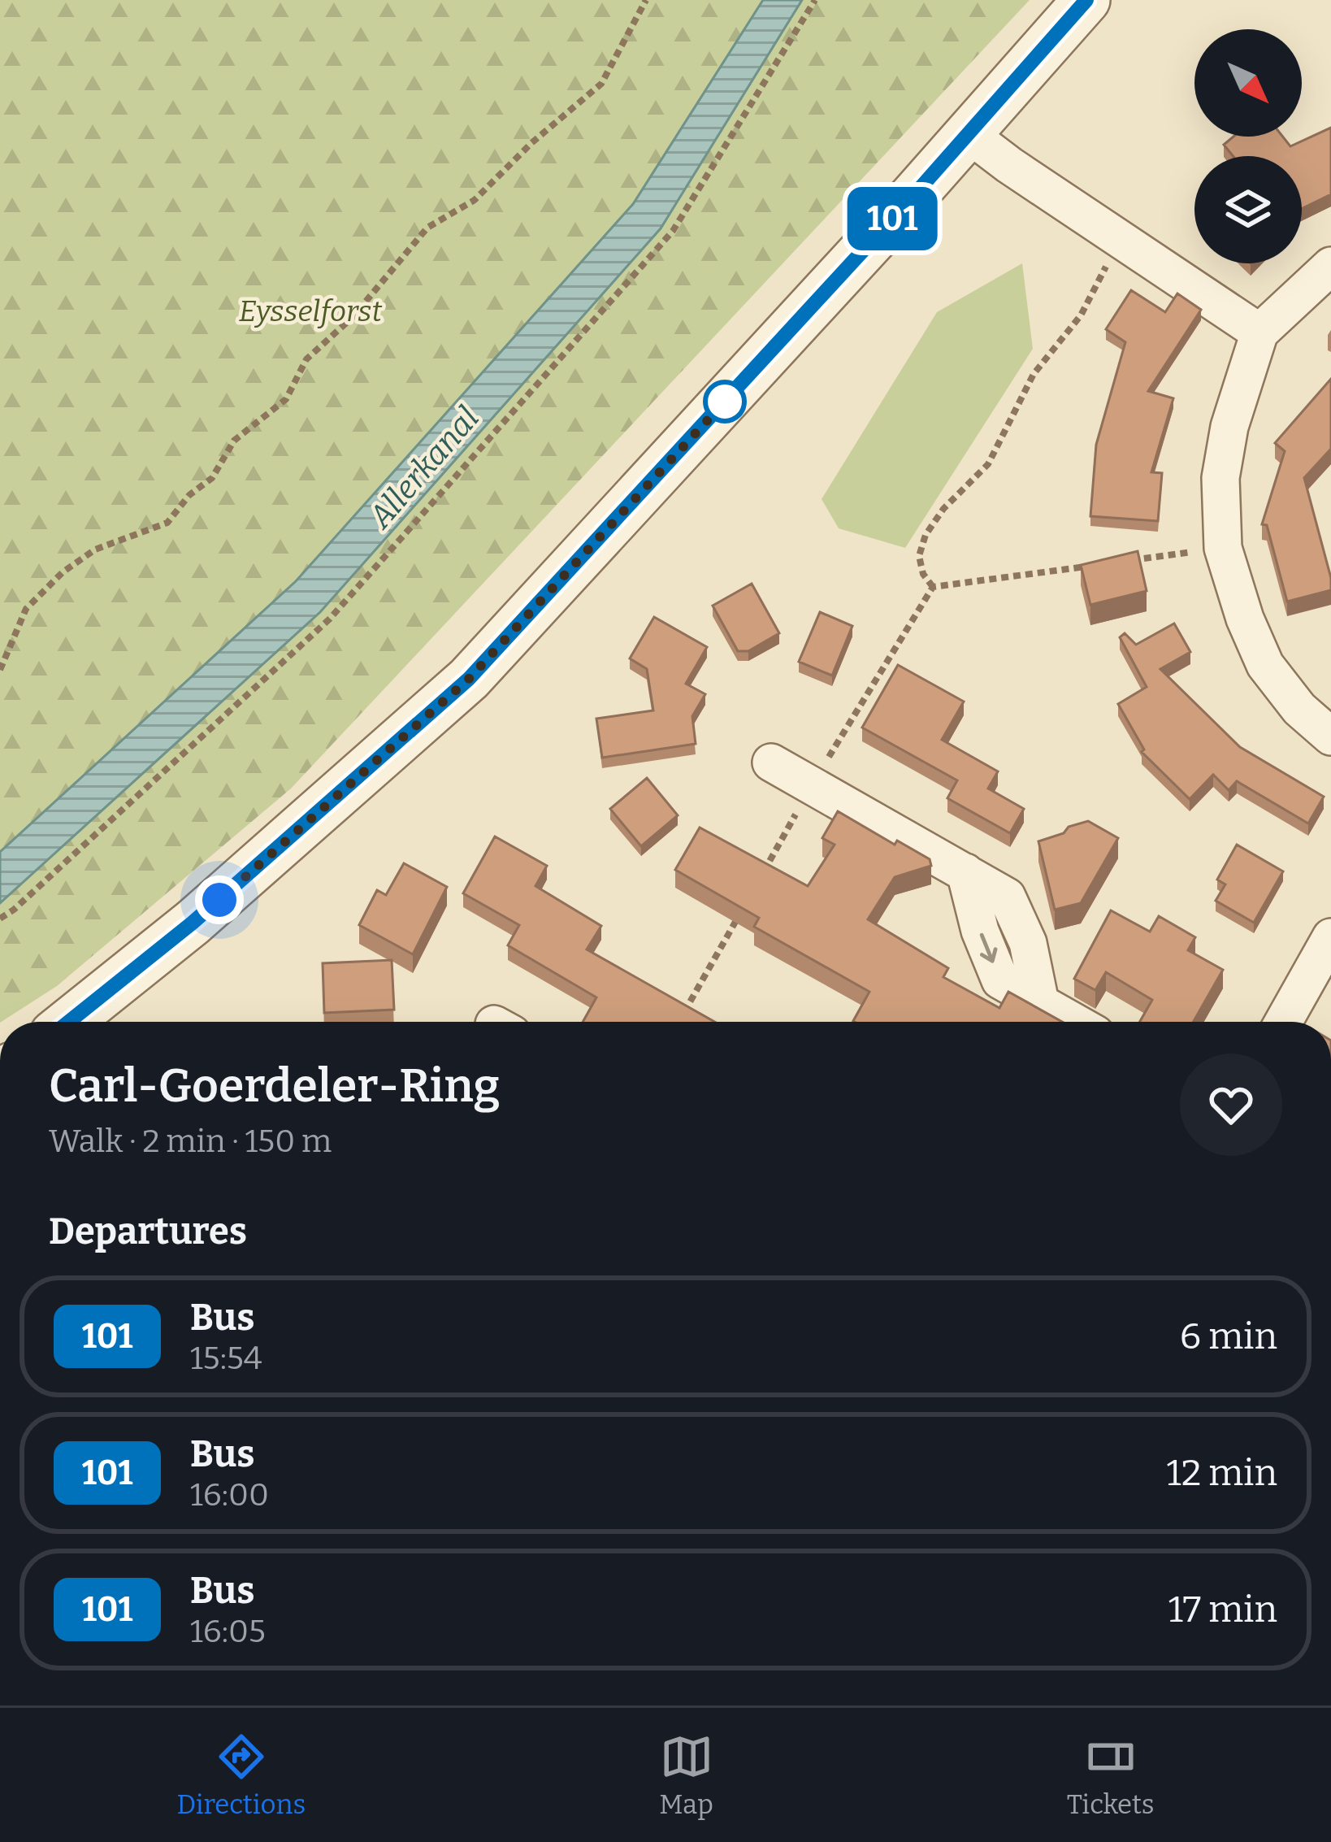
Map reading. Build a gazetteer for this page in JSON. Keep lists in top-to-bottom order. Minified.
{"water":["Allerkanal"],"parks":["Eysselforst"],"lines":["bus line 101"],"north":"bottom right","page":{"on_map":"101","heading":[["Carl-Goerdeler-Ring","Walk · 2 min · 150 m"],"Departures"],"list":[{"mark":"101","name":"Bus","note":"15:54","value":"6 min"},{"mark":"101","name":"Bus","note":"16:00","value":"12 min"},{"mark":"101","name":"Bus","note":"16:05","value":"17 min"}],"tabs":["Directions","Map","Tickets"]}}
